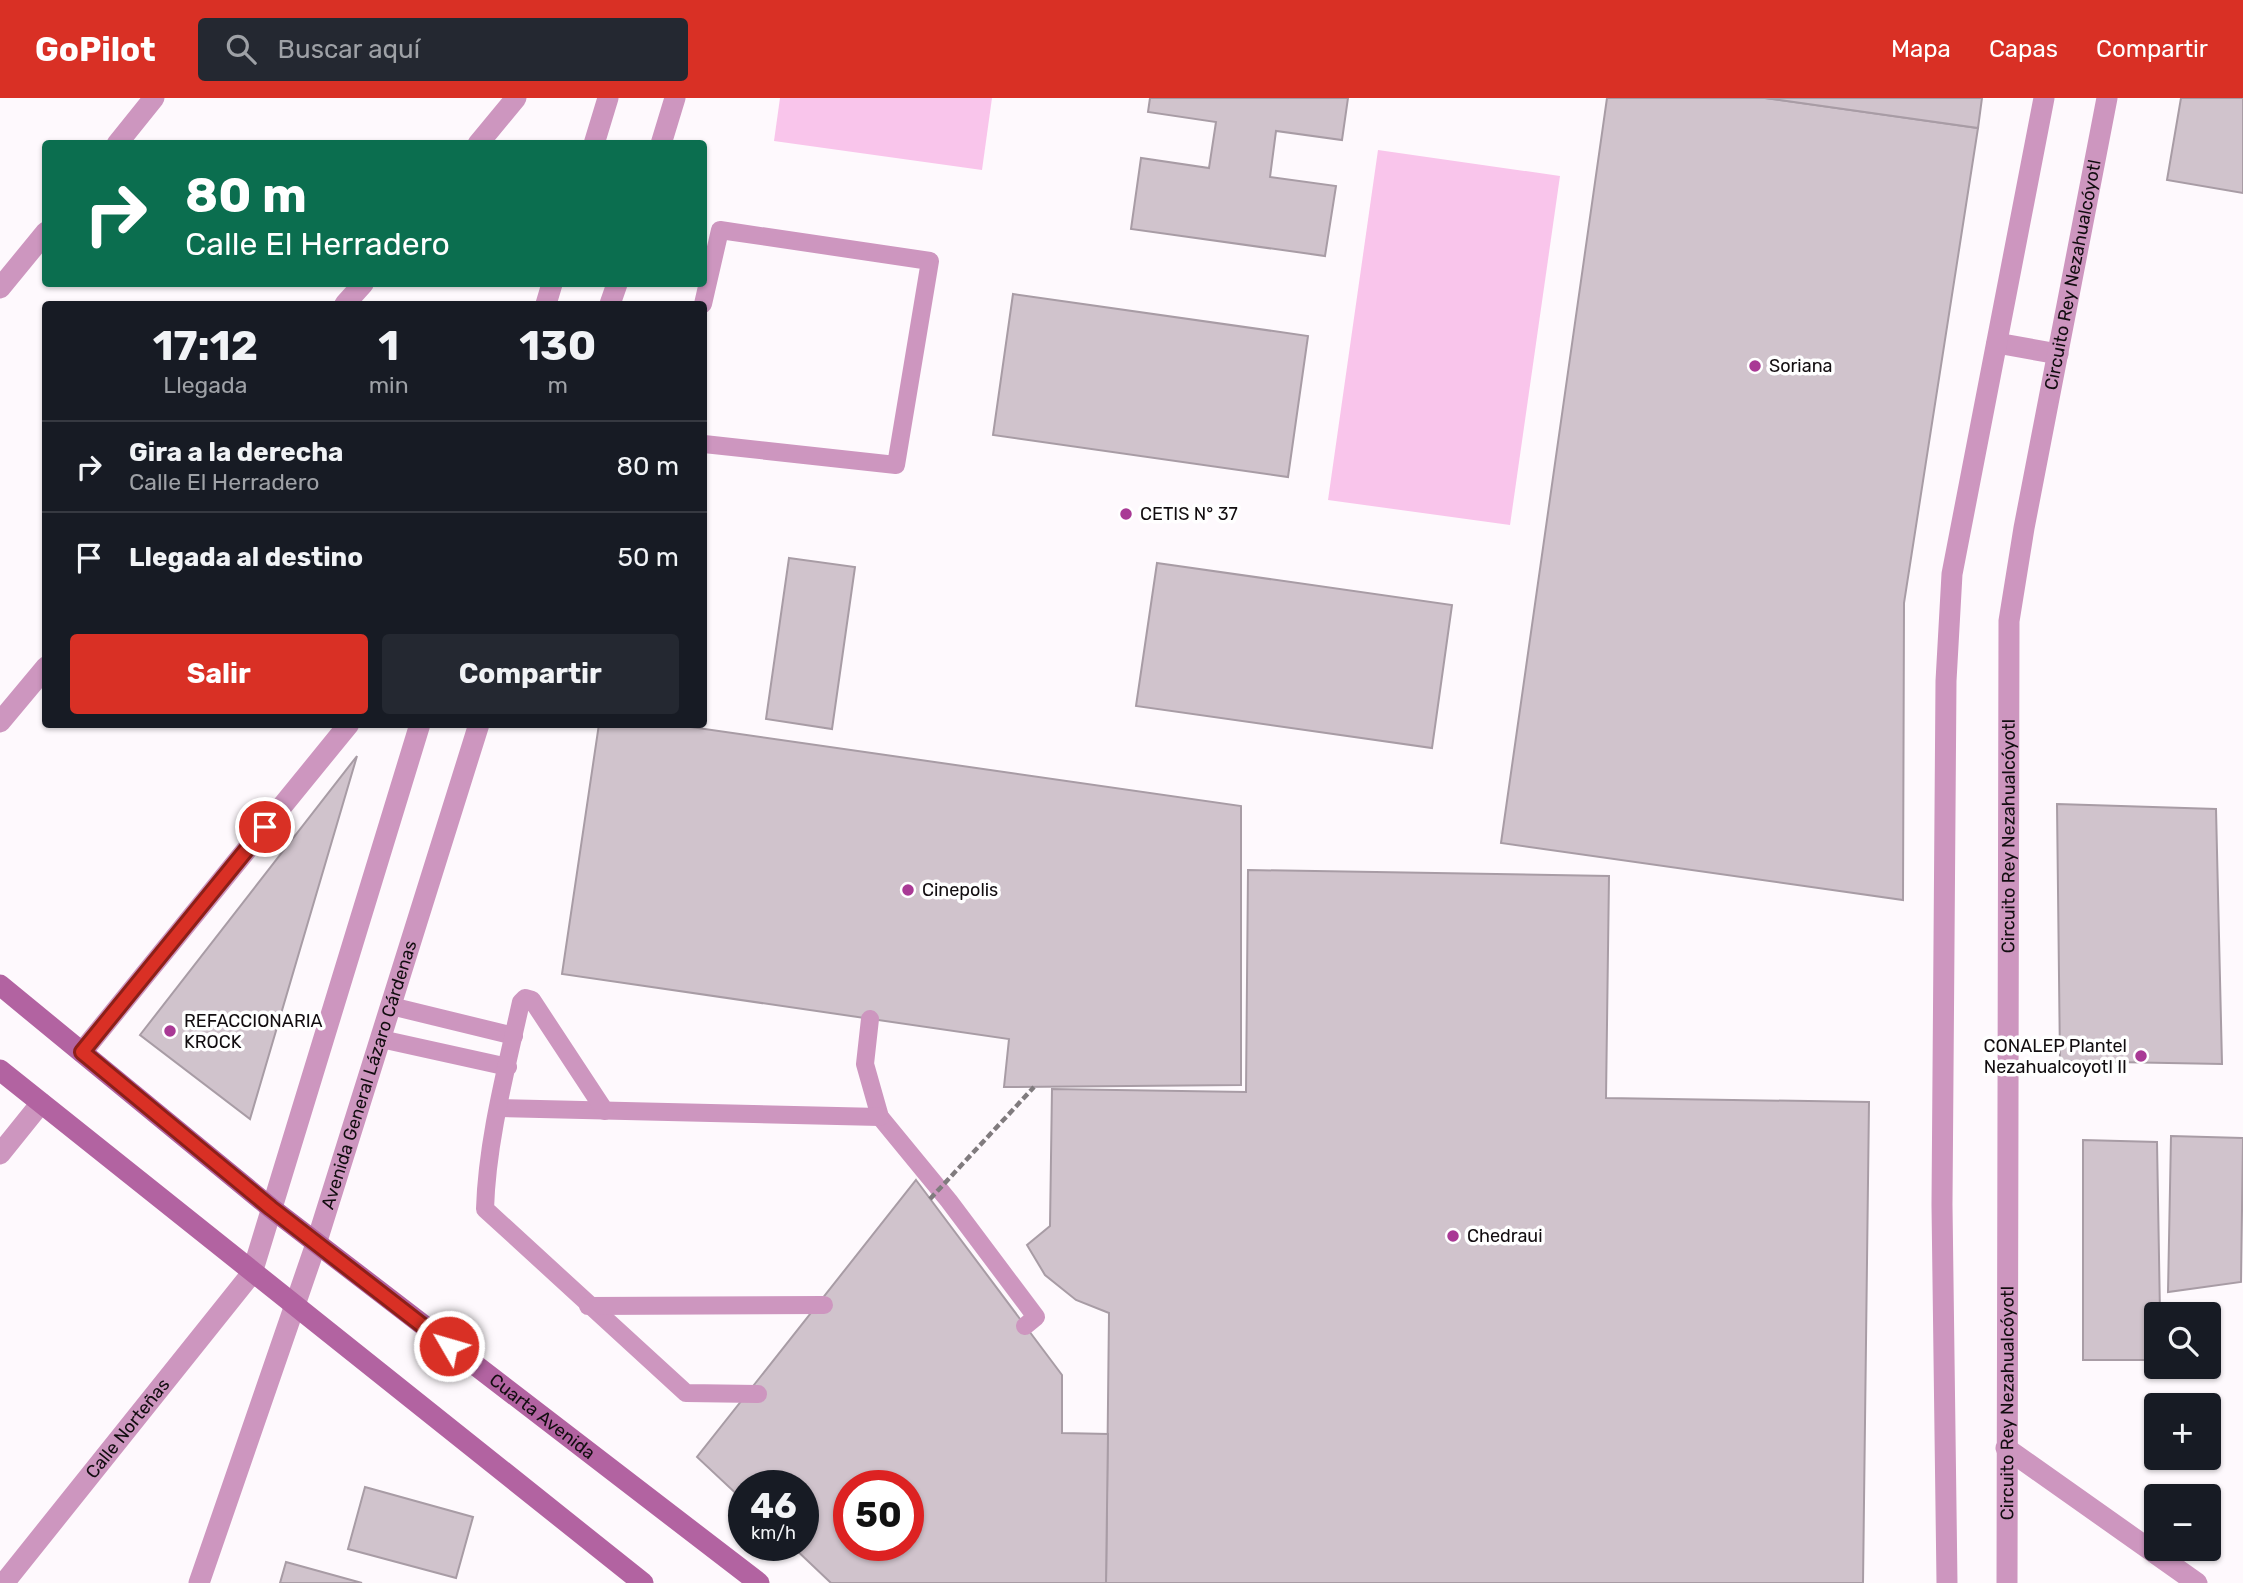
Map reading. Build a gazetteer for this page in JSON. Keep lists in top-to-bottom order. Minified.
{"streets":{"main road":["Cuarta Avenida"],"street":["Circuito Rey Nezahualcóyotl","Avenida General Lázaro Cárdenas","Calle Norteñas"]},"crossings":[["Avenida General Lázaro Cárdenas","Cuarta Avenida"]],"places":["Soriana","CETIS N° 37","Cinepolis","REFACCIONARIA KROCK","CONALEP Plantel Nezahualcoyotl II","Chedraui"],"page":{"header":"GoPilot","search":"Buscar aquí","nav":["Mapa","Capas","Compartir"],"turn":["80 m","Calle El Herradero"],"eta":["17:12","Llegada","1","min","130","m"],"list":[{"name":"Gira a la derecha","note":"Calle El Herradero","value":"80 m"},{"name":"Llegada al destino","value":"50 m"}],"buttons":["Salir","Compartir"],"map_buttons":["+","−"],"speed":"46 km/h","limit":"50"}}
